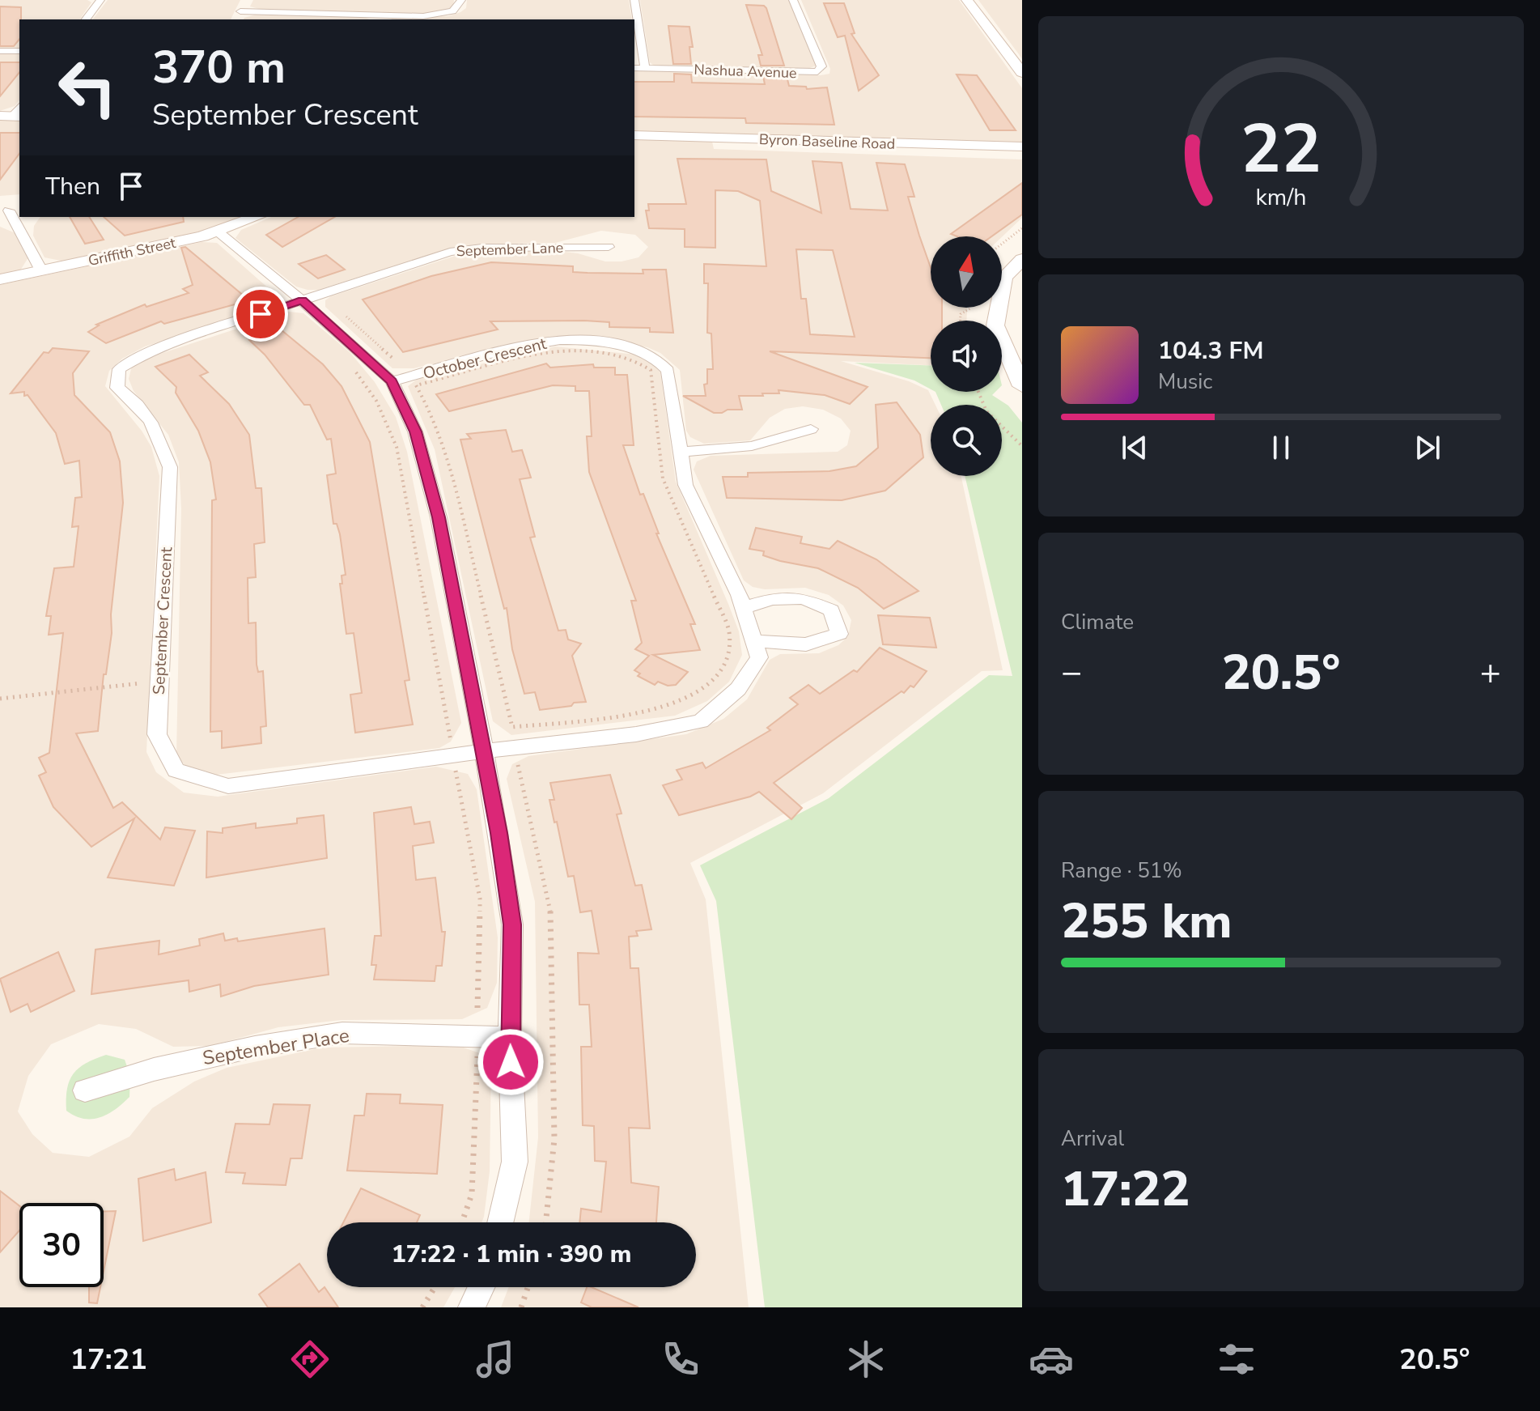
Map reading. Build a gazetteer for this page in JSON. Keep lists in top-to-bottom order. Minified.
{"streets":{"main road":["Byron Baseline Road","Griffith Street"],"street":["Nashua Avenue","September Lane","October Crescent","September Crescent","September Place"]},"crossings":[["September Lane","September Crescent"],["October Crescent","September Crescent"]],"north":"top","page":{"turn":["370 m","September Crescent"],"then":"Then","song":["104.3 FM","Music"],"tile":["Climate",["Range · 51%","255 km"],["Arrival","17:22"]],"heat":["−","20.5°","+"],"limit":"30","trip":"17:22 · 1 min · 390 m","tabs":["17:21","20.5°"],"gauge":["22","km/h"]}}
